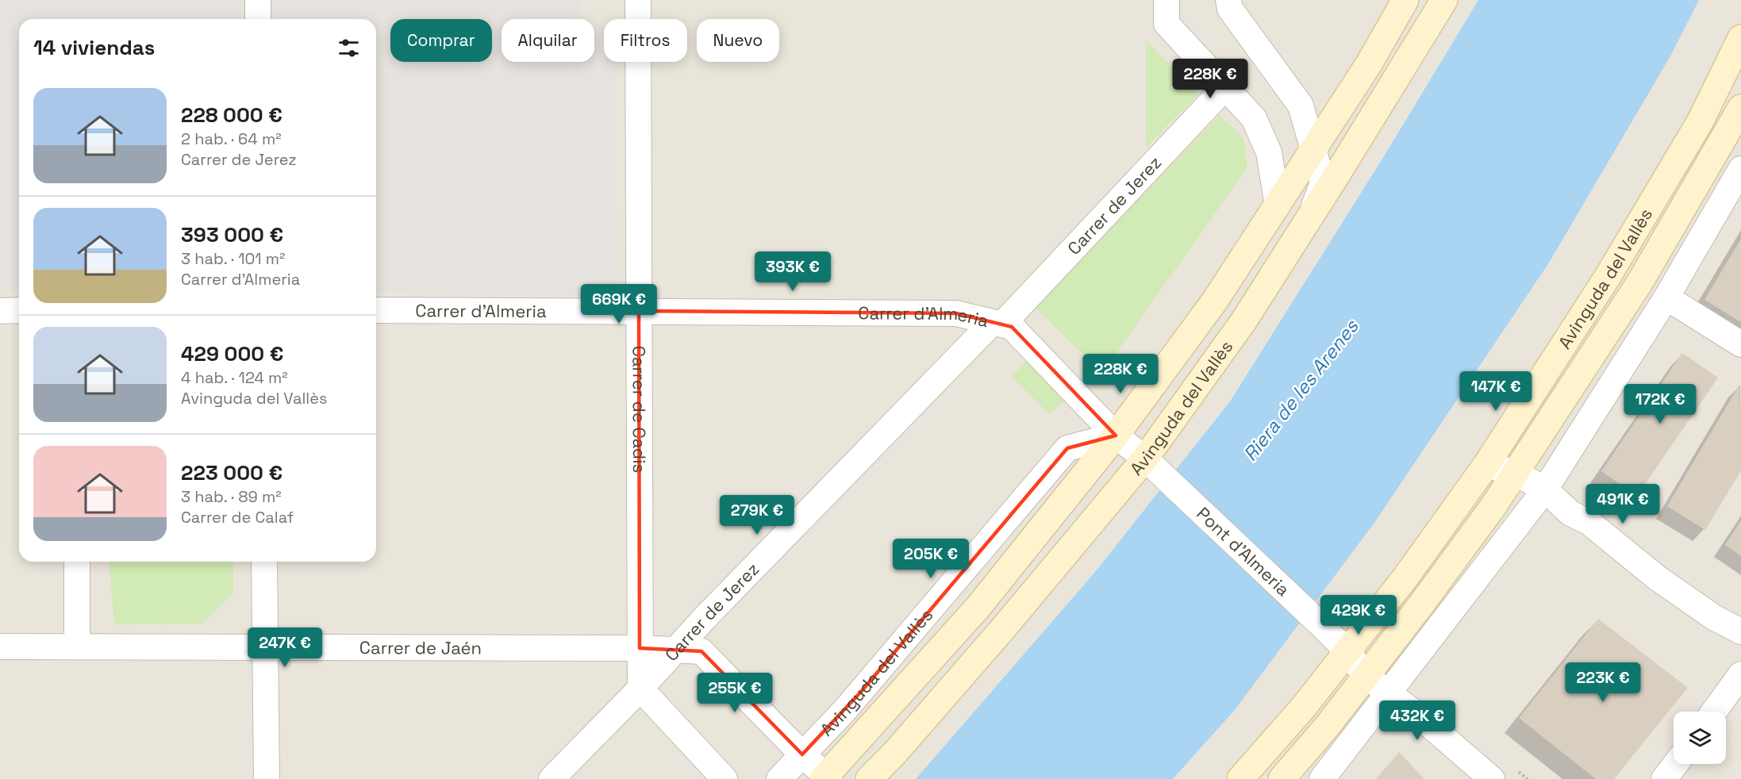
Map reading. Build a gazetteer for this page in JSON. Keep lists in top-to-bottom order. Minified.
{"streets":{"main road":["Avinguda del Vallès"],"street":["Carrer de Jerez","Carrer d'Almeria","Carrer de Cadis","Pont d'Almeria","Carrer de Jaén"]},"crossings":[["Carrer de Jerez","Carrer d'Almeria"],["Carrer de Jerez","Carrer de Cadis"],["Avinguda del Vallès","Carrer d'Almeria"],["Avinguda del Vallès","Pont d'Almeria"],["Carrer d'Almeria","Carrer de Cadis"],["Carrer d'Almeria","Pont d'Almeria"],["Carrer de Cadis","Carrer de Jaén"]],"water":["Riera de les Arenes"],"page":{"chip":["Comprar","Alquilar","Filtros","Nuevo"],"heading":"14 viviendas","price":["228K €","393K €","669K €","228K €","147K €","172K €","491K €","279K €","205K €","429K €","247K €","223K €","255K €","432K €"],"list":[{"name":"228 000 €","note":"2 hab. · 64 m² · Carrer de Jerez"},{"name":"393 000 €","note":"3 hab. · 101 m² · Carrer d'Almeria"},{"name":"429 000 €","note":"4 hab. · 124 m² · Avinguda del Vallès"},{"name":"223 000 €","note":"3 hab. · 89 m² · Carrer de Calaf"}]}}
